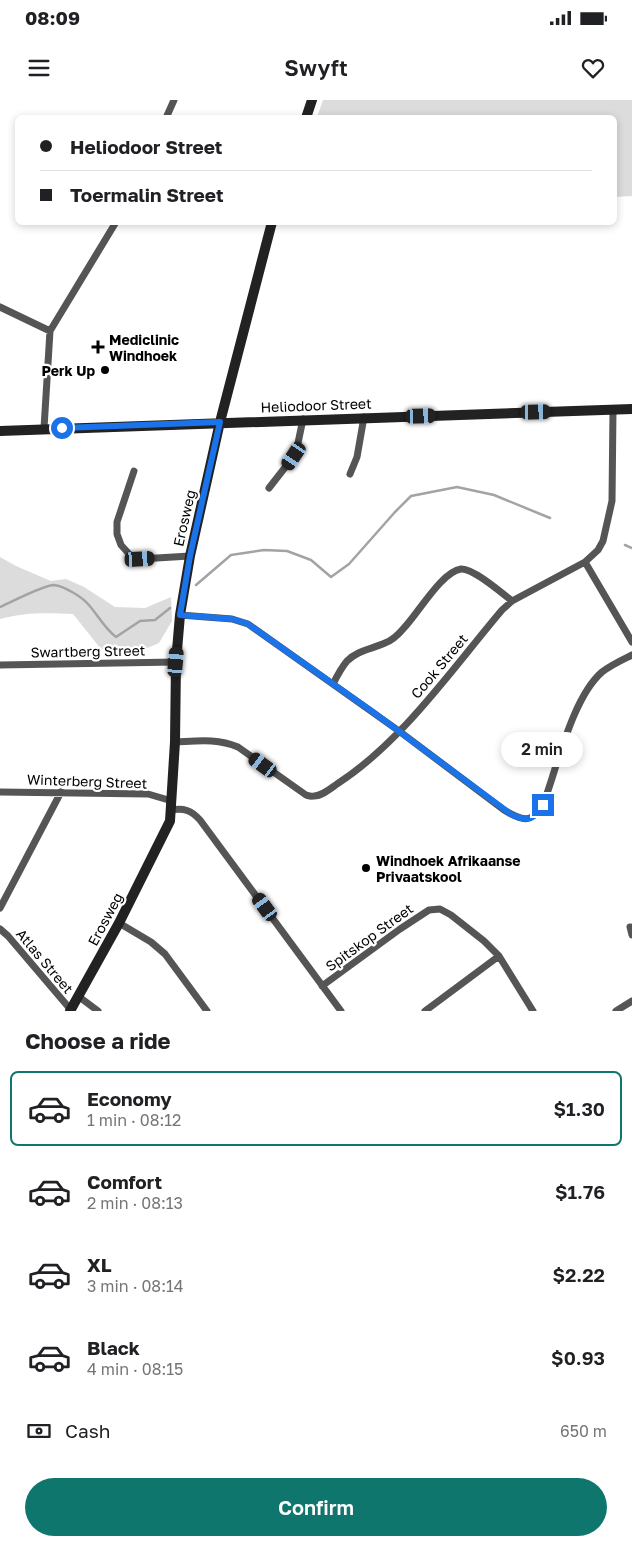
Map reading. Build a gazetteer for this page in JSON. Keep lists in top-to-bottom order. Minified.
{"streets":{"street":["Heliodoor Street","Erosweg","Swartberg Street","Cook Street","Winterberg Street","Spitskop Street","Atlas Street"]},"crossings":[["Heliodoor Street","Erosweg"],["Heliodoor Street","Cook Street"],["Erosweg","Swartberg Street"],["Erosweg","Cook Street"],["Erosweg","Winterberg Street"],["Erosweg","Atlas Street"],["Winterberg Street","Spitskop Street"]],"places":{"health":["Mediclinic Windhoek"],"other":["Perk Up","Windhoek Afrikaanse Privaatskool"]},"page":{"status":"08:09","header":"Swyft","banner":["Heliodoor Street","Toermalin Street"],"bubble":"2 min","heading":"Choose a ride","list":[{"name":"Economy","note":"1 min · 08:12","value":"$1.30"},{"name":"Comfort","note":"2 min · 08:13","value":"$1.76"},{"name":"XL","note":"3 min · 08:14","value":"$2.22"},{"name":"Black","note":"4 min · 08:15","value":"$0.93"}],"pay":["Cash","650 m"],"buttons":"Confirm"}}
